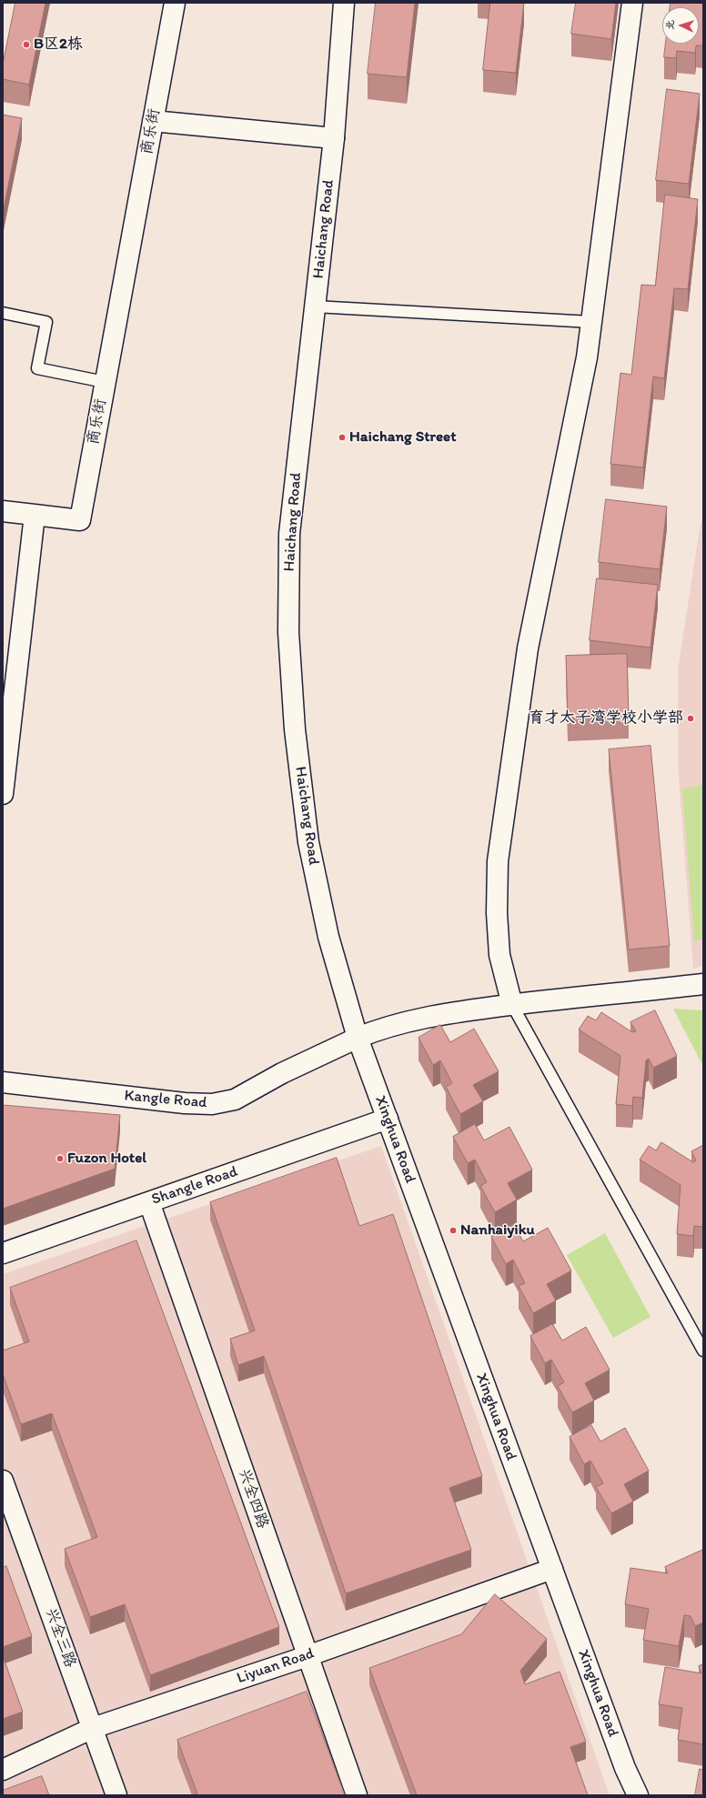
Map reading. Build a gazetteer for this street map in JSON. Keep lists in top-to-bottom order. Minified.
{"streets":{"street":["商乐街","Haichang Road","Kangle Road","Xinghua Road","Shangle Road","兴全四路","兴全三路","Liyuan Road"]},"crossings":[["Haichang Road","Kangle Road"],["Haichang Road","Xinghua Road"],["Kangle Road","Xinghua Road"],["Xinghua Road","Shangle Road"],["Xinghua Road","Liyuan Road"],["Shangle Road","兴全四路"],["兴全四路","Liyuan Road"],["兴全三路","Liyuan Road"]],"places":["B区2栋","Haichang Street","育才太子湾学校小学部","Fuzon Hotel","Nanhaiyiku"],"north":"left"}
